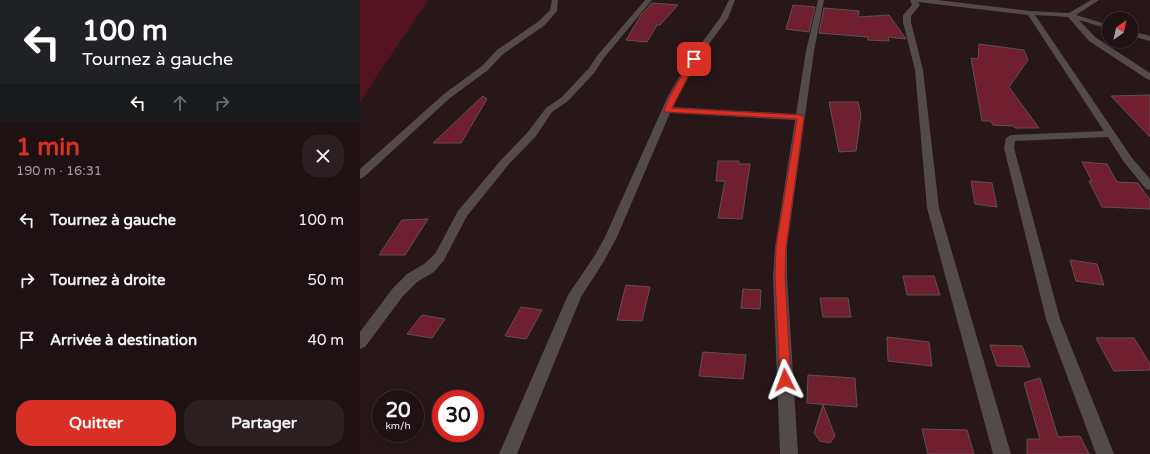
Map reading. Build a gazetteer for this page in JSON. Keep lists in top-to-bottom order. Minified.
{"north":"top right","page":{"turn":["100 m","Tournez à gauche"],"heading":["1 min","190 m · 16:31"],"list":[{"name":"Tournez à gauche","value":"100 m"},{"name":"Tournez à droite","value":"50 m"},{"name":"Arrivée à destination","value":"40 m"}],"speed":"20 km/h","limit":"30","buttons":["Quitter","Partager"]}}
